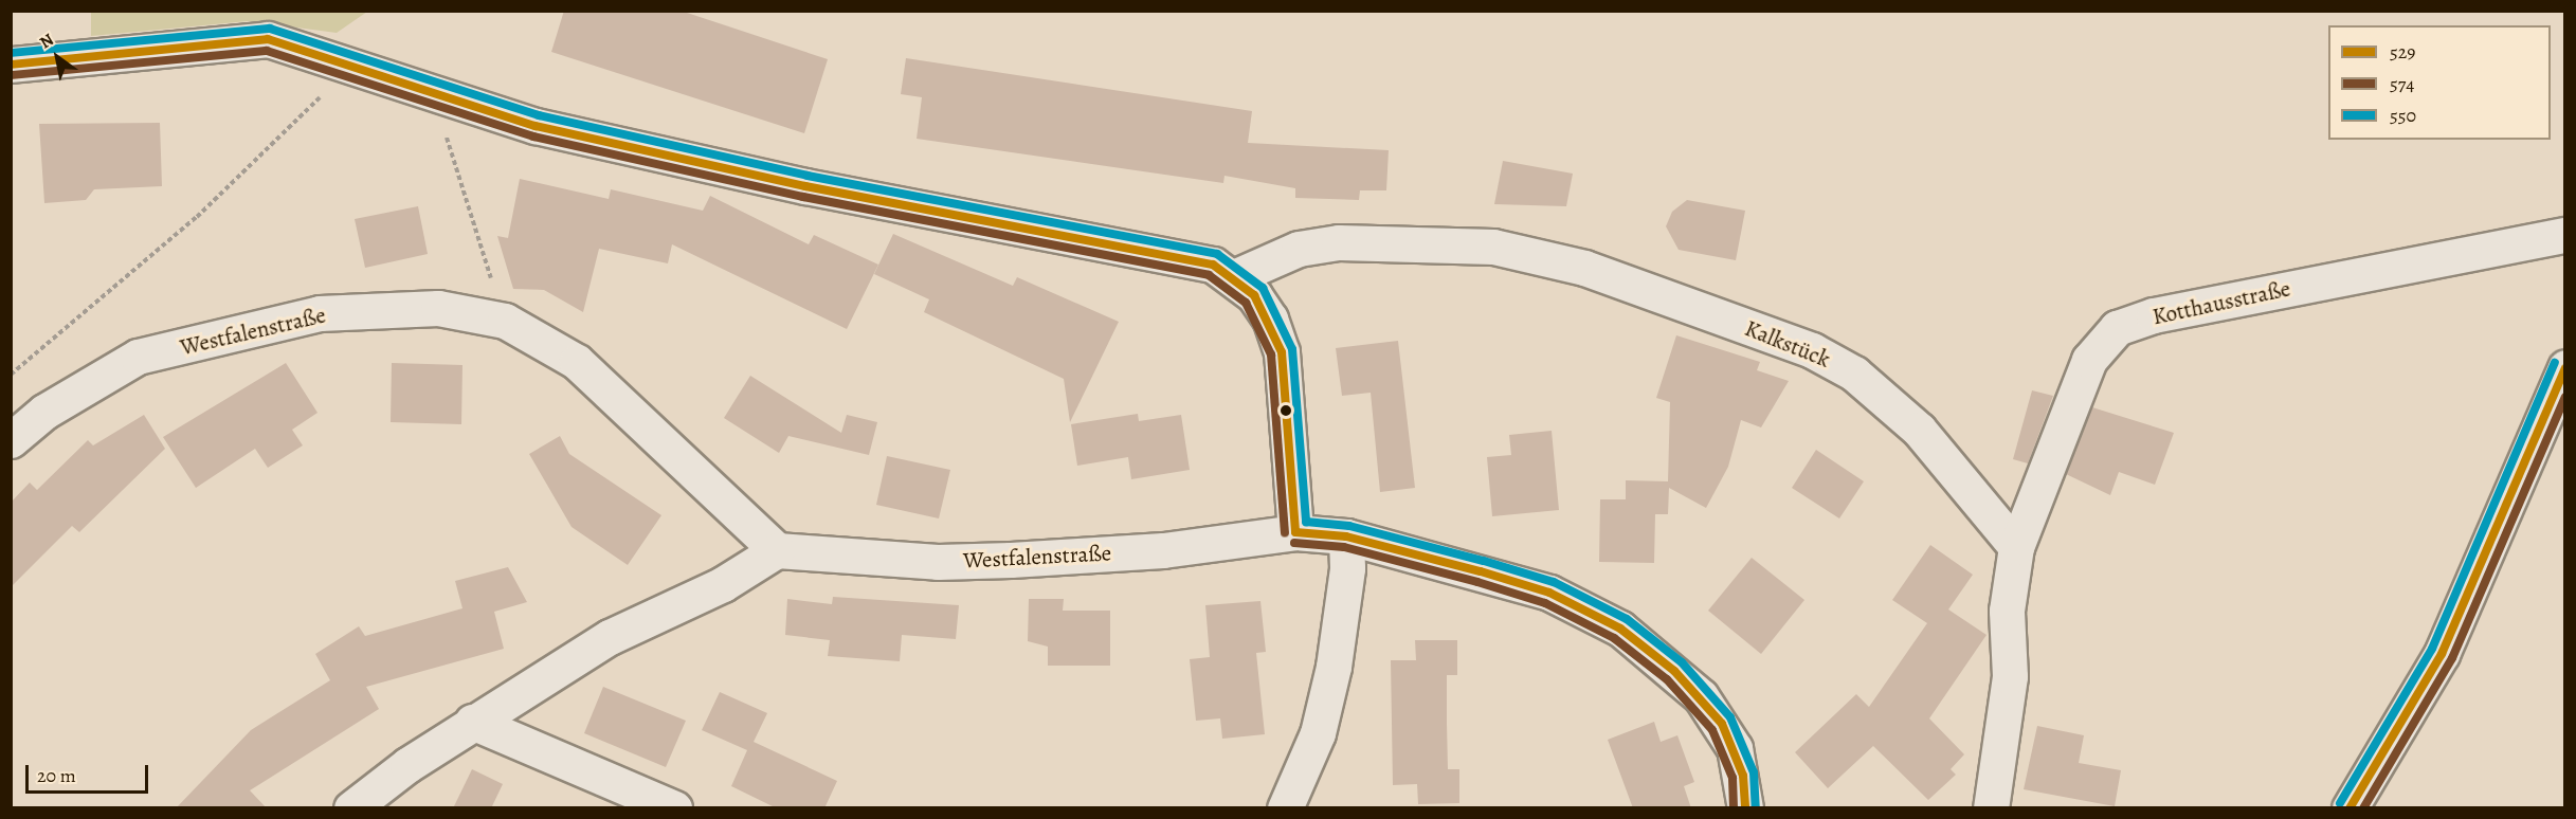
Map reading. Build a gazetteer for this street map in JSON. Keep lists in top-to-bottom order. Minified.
{"streets":{"street":["Kotthausstraße","Westfalenstraße","Kalkstück"]},"crossings":[["Kotthausstraße","Kalkstück"]],"lines":["transit line 550","transit line 529","transit line 574"],"legend":["529","574","550"],"scale_bar":"20 m","north":"top left"}
